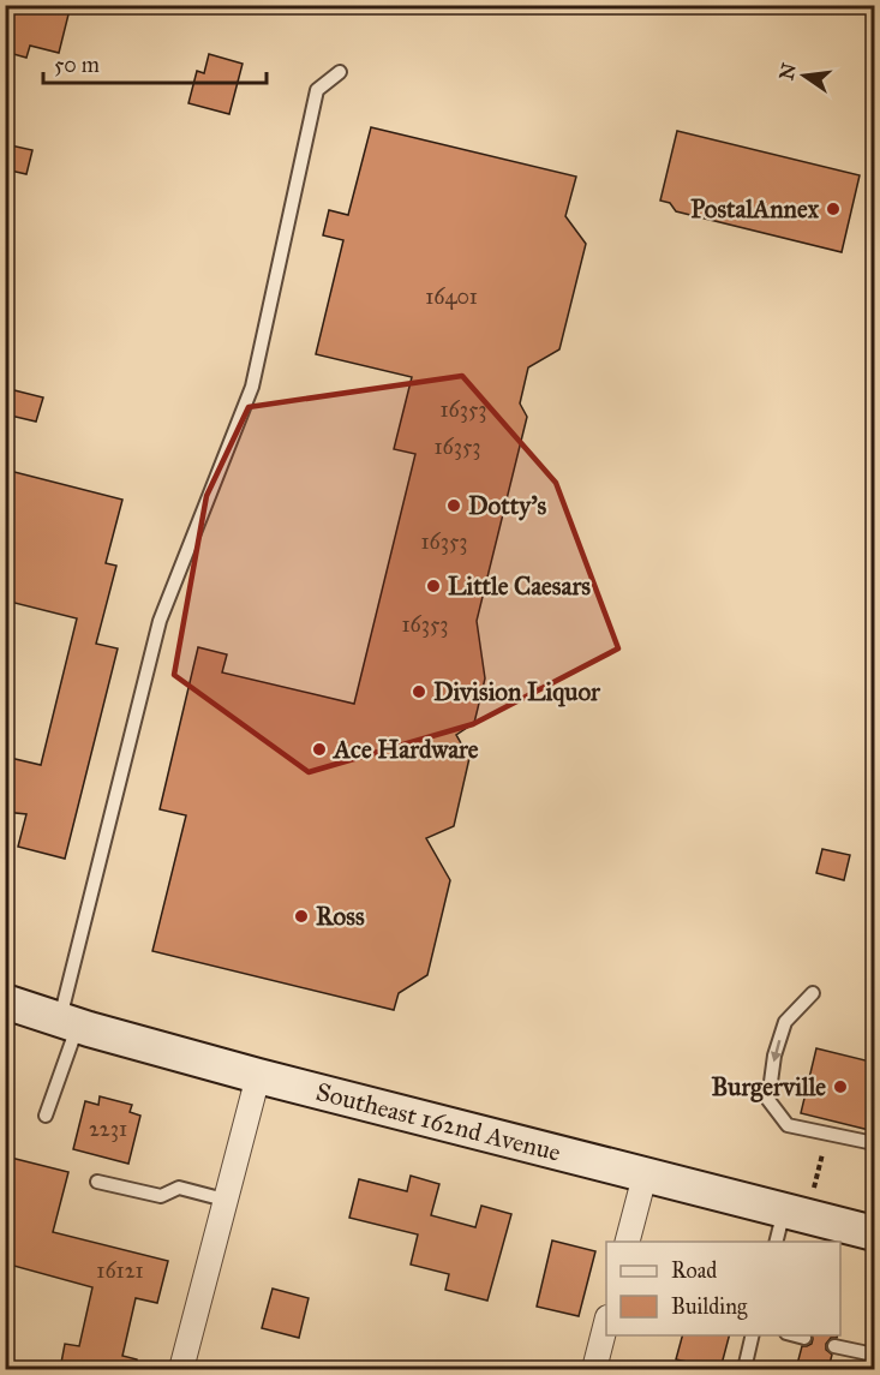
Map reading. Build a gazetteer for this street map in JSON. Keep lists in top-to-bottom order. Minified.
{"streets":{"main road":["Southeast 162nd Avenue"]},"places":["PostalAnnex","Dotty's","Little Caesars","Division Liquor","Ace Hardware","Ross","Burgerville"],"house_numbers":["16401","16353","16353","16353","16353","2231","16121"],"legend":["Road","Building"],"scale_bar":"50 m","north":"left"}
